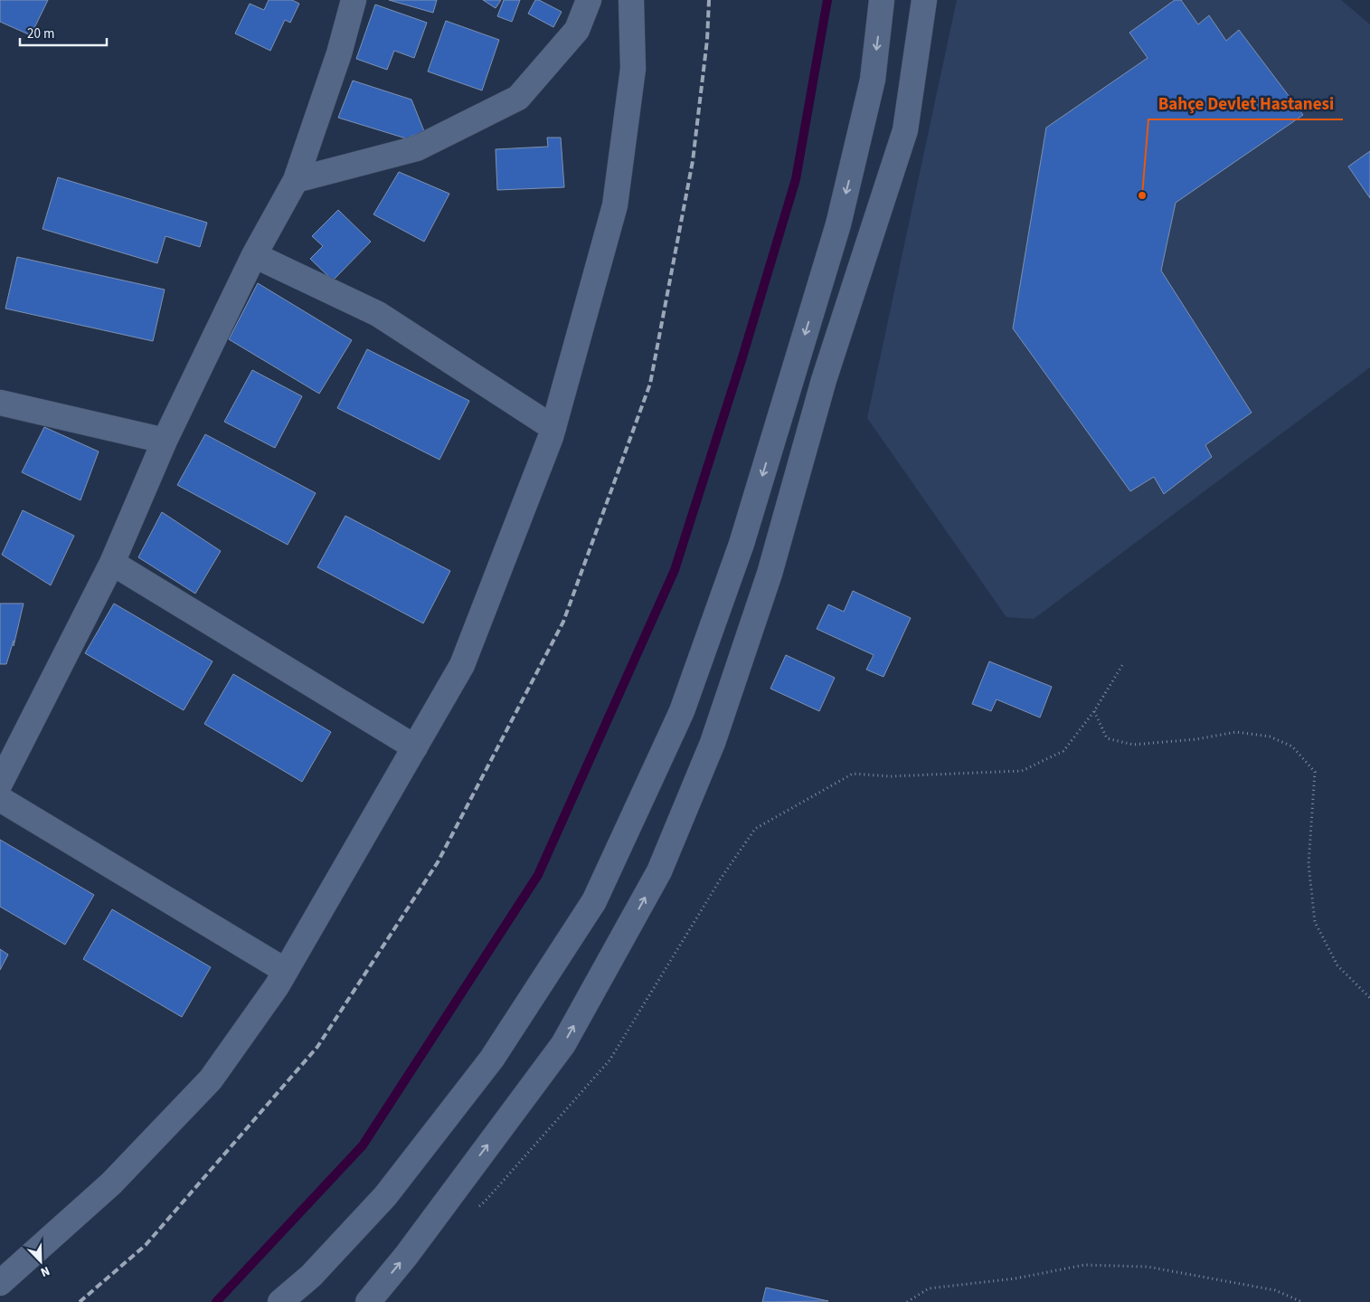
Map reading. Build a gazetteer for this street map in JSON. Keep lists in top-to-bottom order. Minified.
{"places":["Bahçe Devlet Hastanesi"],"scale_bar":"20 m","north":"bottom right"}
